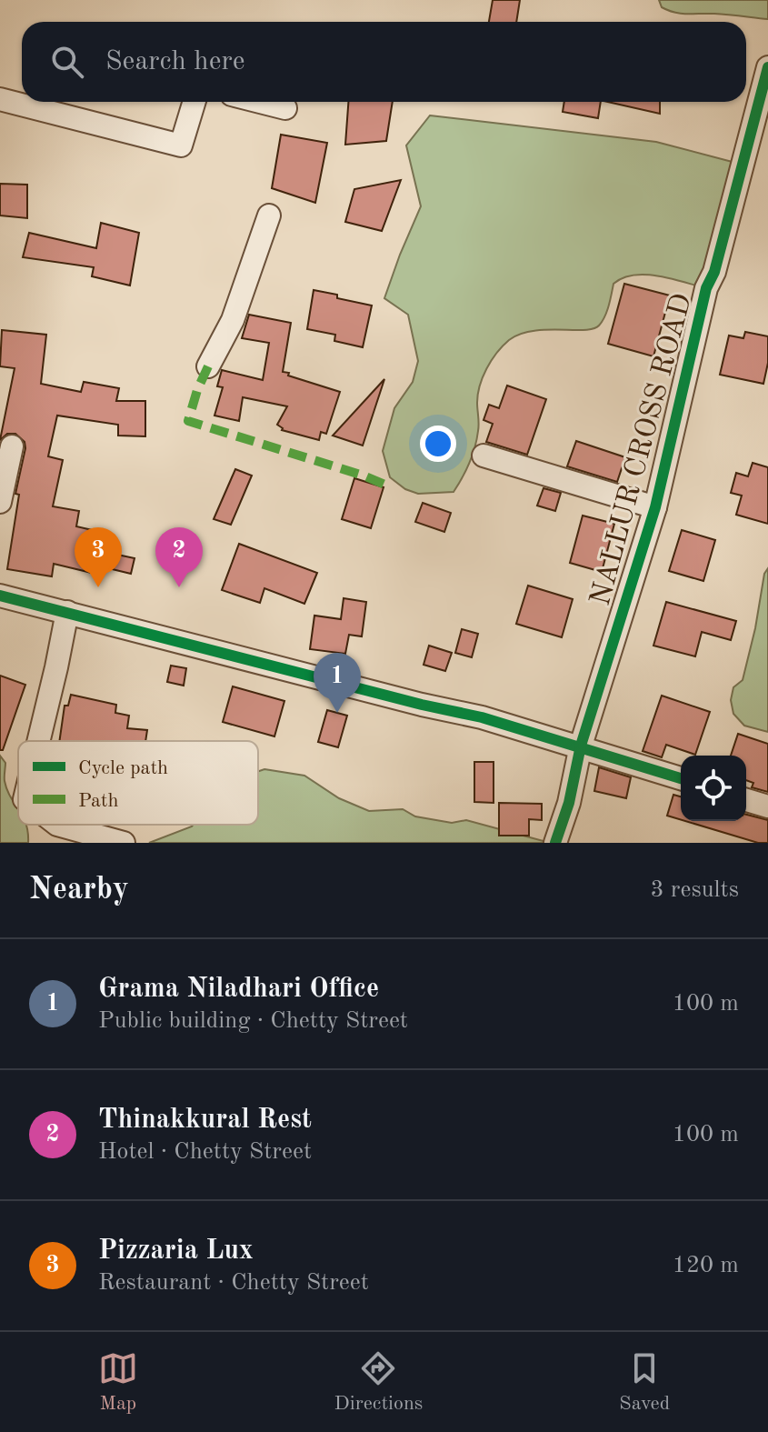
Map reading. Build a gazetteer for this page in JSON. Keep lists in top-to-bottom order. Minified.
{"streets":{"street":["NALLUR CROSS ROAD"]},"legend":["Cycle path","Path"],"page":{"search":"Search here","pins":["2","3","1"],"heading":["Nearby","3 results"],"list":[{"mark":"1","name":"Grama Niladhari Office","note":"Public building · Chetty Street","value":"100 m"},{"mark":"2","name":"Thinakkural Rest","note":"Hotel · Chetty Street","value":"100 m"},{"mark":"3","name":"Pizzaria Lux","note":"Restaurant · Chetty Street","value":"120 m"}],"nav":["Map","Directions","Saved"]}}
